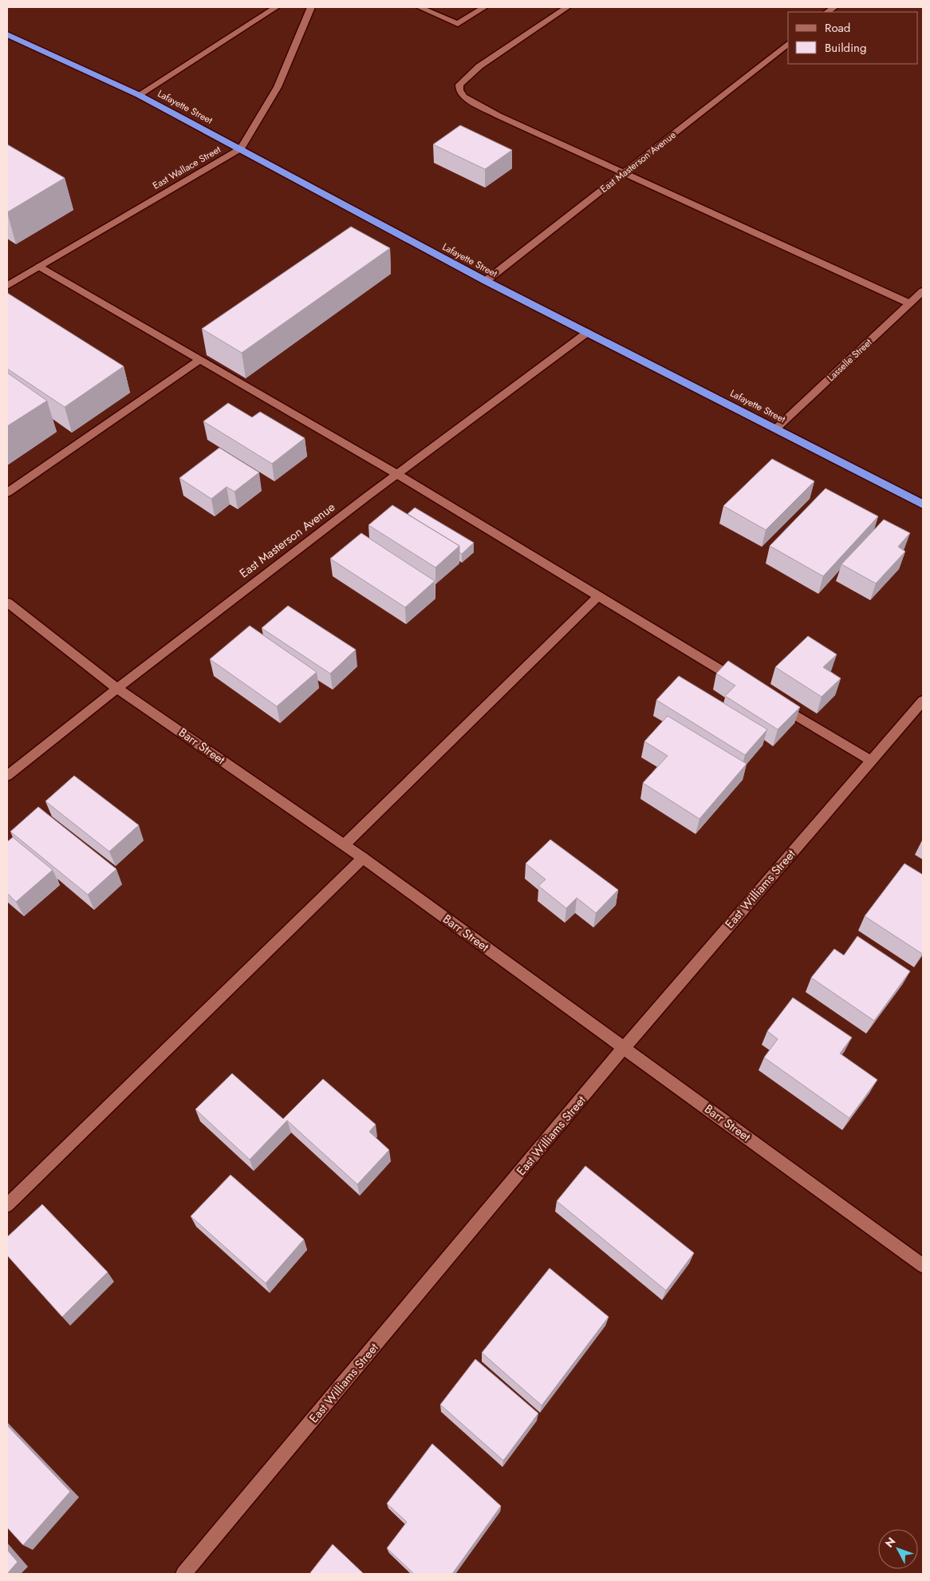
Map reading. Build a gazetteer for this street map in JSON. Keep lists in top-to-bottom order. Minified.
{"streets":{"highway":["Lafayette Street"],"street":["East Masterson Avenue","East Wallace Street","Lasselle Street","Barr Street","East Williams Street"]},"crossings":[["Lafayette Street","East Masterson Avenue"],["Lafayette Street","East Wallace Street"],["Lafayette Street","Lasselle Street"],["East Masterson Avenue","Barr Street"],["Barr Street","East Williams Street"]],"legend":["Road","Building"],"north":"top left"}
